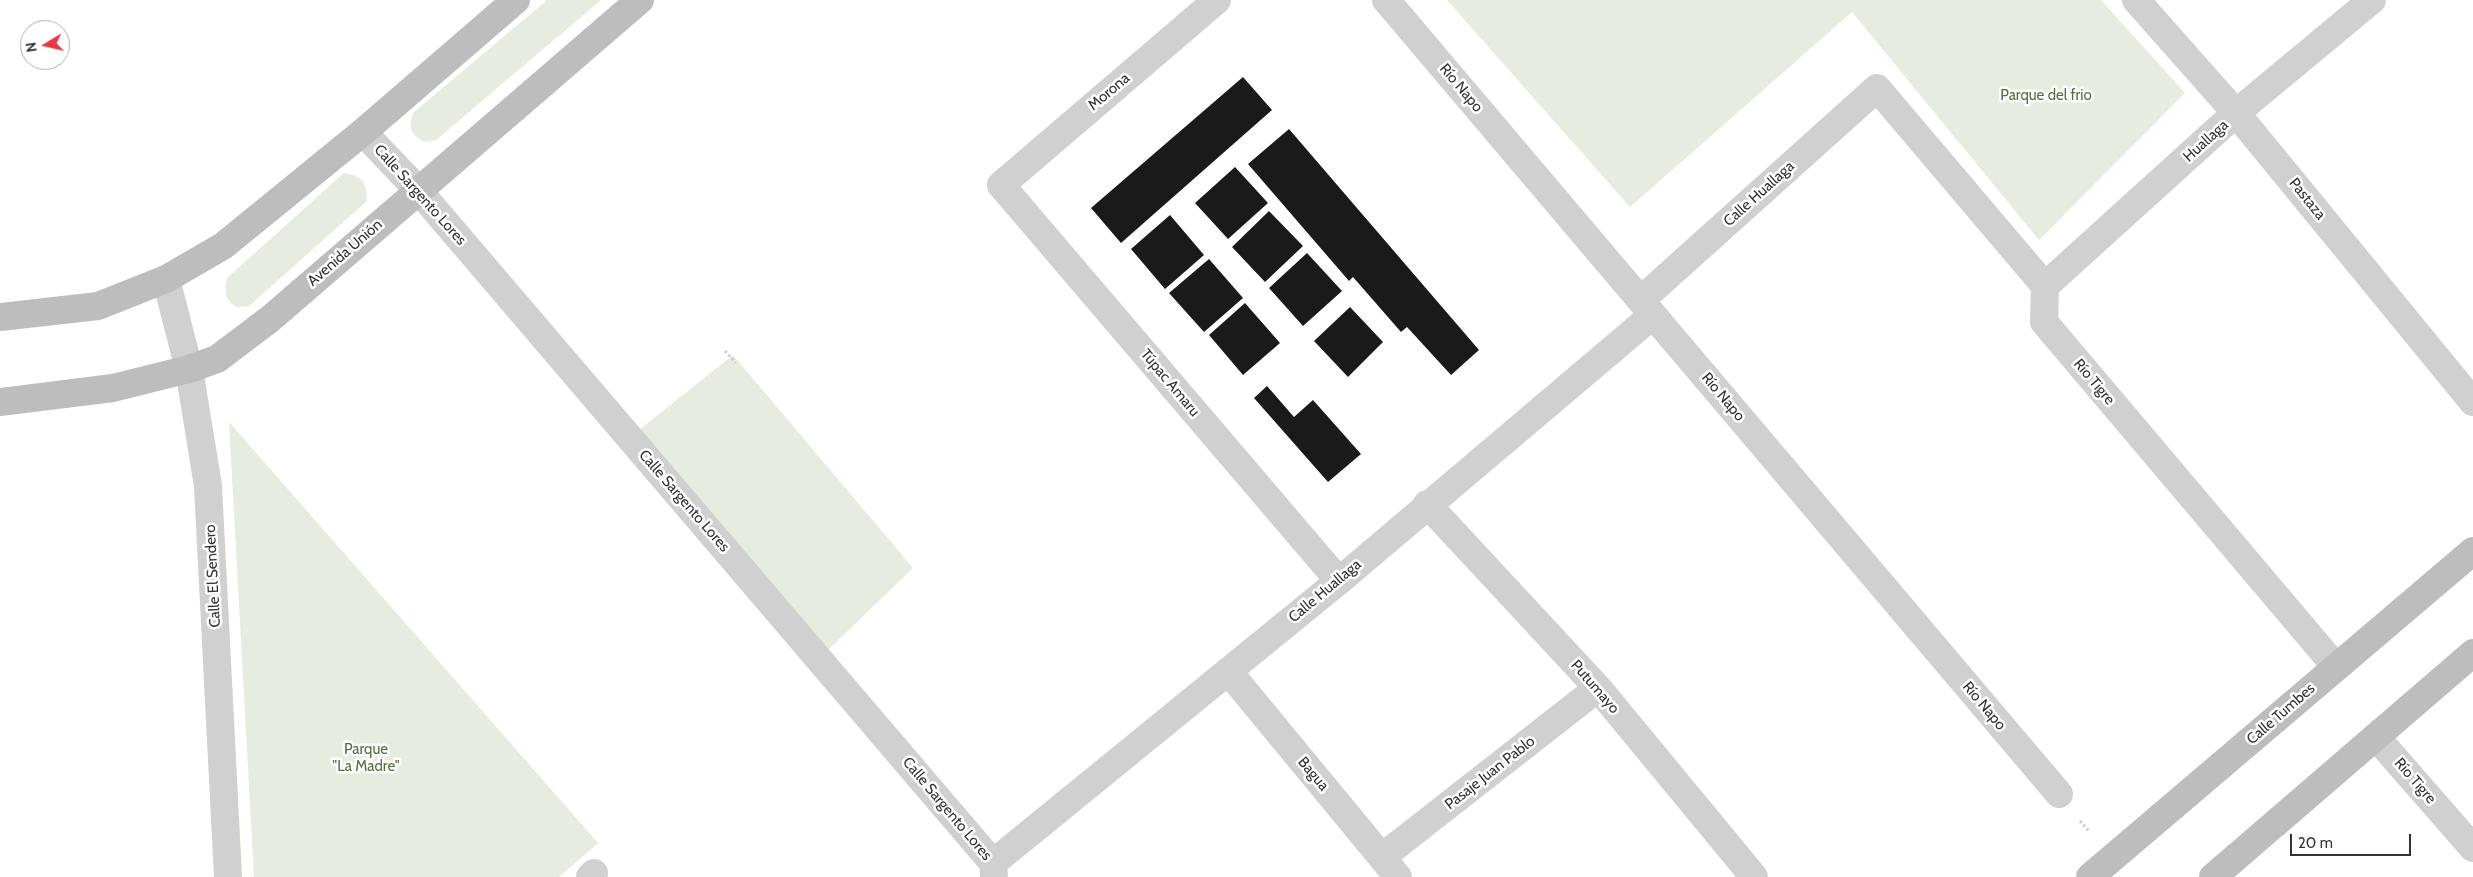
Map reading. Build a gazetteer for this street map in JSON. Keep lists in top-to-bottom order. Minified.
{"streets":{"street":["Río Napo","Morona","Huallaga","Calle Huallaga","Calle Sargento Lores","Pastaza","Avenida Unión","Río Tigre","Túpac Amaru","Calle El Sendero","Putumayo","Calle Tumbes","Pasaje Juan Pablo","Bagua"]},"crossings":[["Río Napo","Calle Huallaga"],["Morona","Túpac Amaru"],["Huallaga","Calle Huallaga"],["Huallaga","Pastaza"],["Huallaga","Río Tigre"],["Calle Huallaga","Calle Sargento Lores"],["Calle Huallaga","Río Tigre"],["Calle Huallaga","Túpac Amaru"],["Calle Huallaga","Putumayo"],["Calle Huallaga","Bagua"],["Calle Sargento Lores","Avenida Unión"],["Avenida Unión","Calle El Sendero"],["Río Tigre","Calle Tumbes"],["Putumayo","Pasaje Juan Pablo"],["Pasaje Juan Pablo","Bagua"]],"parks":["Parque del frio","Parque \"La Madre\""],"scale_bar":"20 m","north":"left"}
